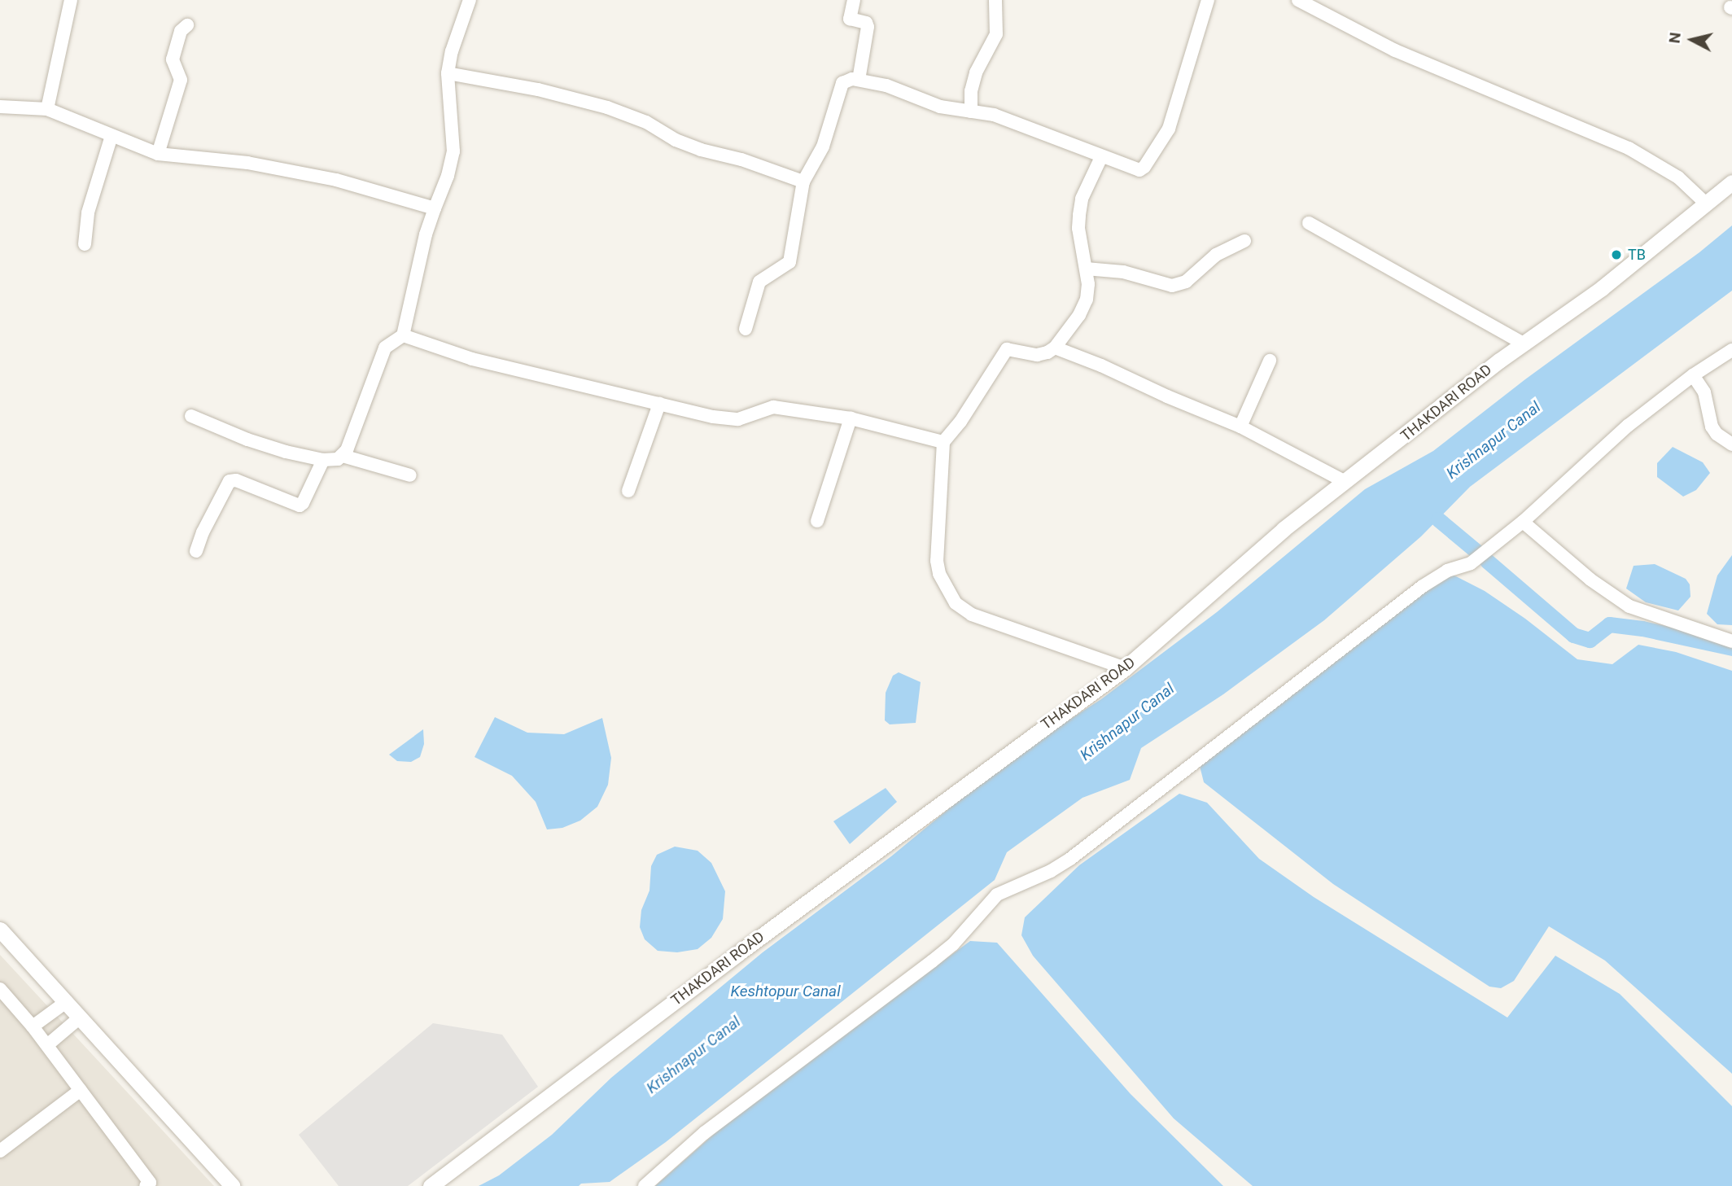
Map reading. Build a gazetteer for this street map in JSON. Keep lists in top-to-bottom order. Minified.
{"streets":{"street":["THAKDARI ROAD"]},"water":["Krishnapur Canal","Keshtopur Canal"],"places":["TB"],"north":"left"}
